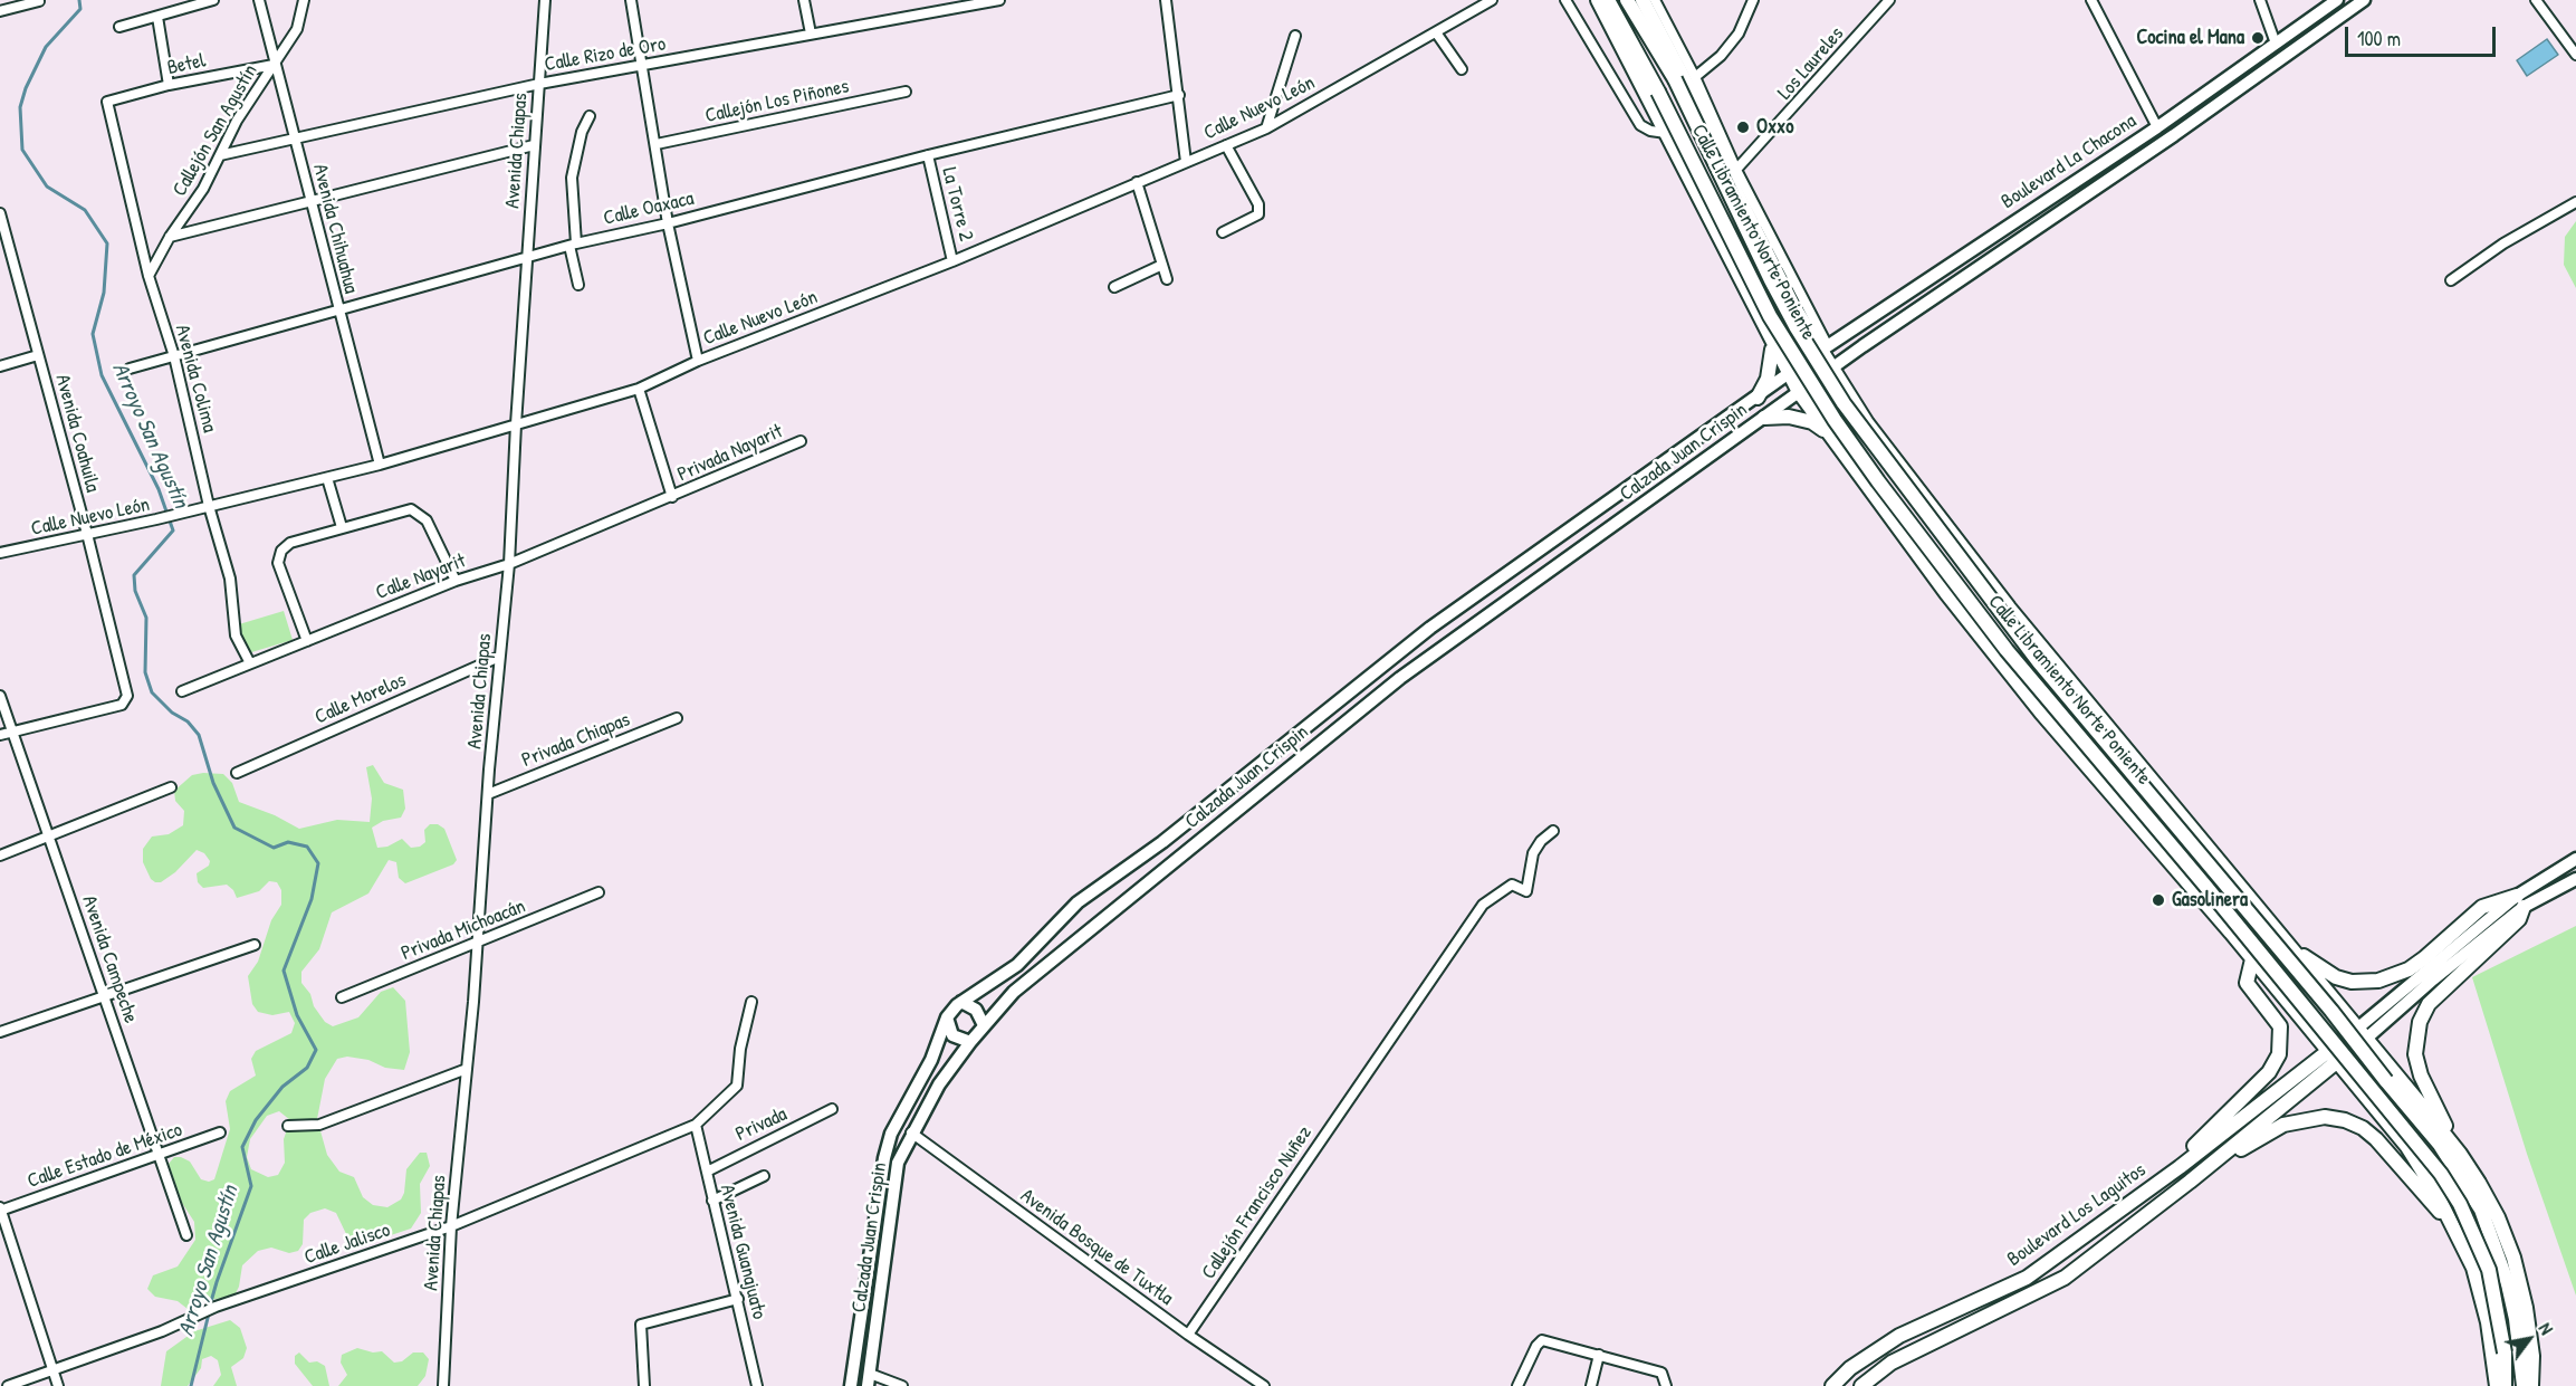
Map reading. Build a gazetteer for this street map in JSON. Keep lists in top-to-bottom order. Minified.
{"streets":{"main road":["Boulevard La Chacona","Calle Libramiento Norte Poniente","Calzada Juan Crispin","Boulevard Los Laguitos"],"street":["Calle Rizo de Oro","Los Laureles","Betel","Callejón Los Piñones","Calle Nuevo León","Callejón San Agustín","Avenida Chiapas","La Torre 2","Calle Oaxaca","Avenida Chihuahua","Avenida Colima","Avenida Coahuila","Privada Nayarit","Calle Nayarit","Calle Morelos","Privada Chiapas","Privada Michoacán","Avenida Campeche","Privada","Calle Estado de México","Callejón Francisco Nuñez","Calle Jalisco","Avenida Bosque de Tuxtla","Avenida Guanajuato"]},"crossings":[["Calle Rizo de Oro","Callejón San Agustín"],["Calle Rizo de Oro","Avenida Chiapas"],["Calle Rizo de Oro","Avenida Chihuahua"],["Los Laureles","Calle Libramiento Norte Poniente"],["Betel","Callejón San Agustín"],["Betel","Avenida Chihuahua"],["Betel","Avenida Colima"],["Calle Nuevo León","Avenida Chiapas"],["Calle Nuevo León","La Torre 2"],["Calle Nuevo León","Avenida Chihuahua"],["Calle Nuevo León","Avenida Colima"],["Calle Nuevo León","Avenida Coahuila"],["Callejón San Agustín","Avenida Chihuahua"],["Callejón San Agustín","Avenida Colima"],["Avenida Chiapas","Calle Oaxaca"],["Avenida Chiapas","Calle Nayarit"],["Avenida Chiapas","Calle Morelos"],["Avenida Chiapas","Privada Chiapas"],["Avenida Chiapas","Privada Michoacán"],["Avenida Chiapas","Calle Jalisco"],["Boulevard La Chacona","Calle Libramiento Norte Poniente"],["Boulevard La Chacona","Calzada Juan Crispin"],["La Torre 2","Calle Oaxaca"],["Calle Oaxaca","Avenida Chihuahua"],["Calle Oaxaca","Avenida Colima"],["Calle Libramiento Norte Poniente","Calzada Juan Crispin"],["Calle Libramiento Norte Poniente","Boulevard Los Laguitos"],["Avenida Colima","Calle Nayarit"],["Avenida Coahuila","Avenida Campeche"],["Calzada Juan Crispin","Avenida Bosque de Tuxtla"],["Privada Nayarit","Calle Nayarit"],["Avenida Campeche","Calle Estado de México"],["Privada","Avenida Guanajuato"],["Callejón Francisco Nuñez","Avenida Bosque de Tuxtla"],["Calle Jalisco","Avenida Guanajuato"]],"water":["Arroyo San Agustín"],"places":["Cocina el Mana","Oxxo","Gasolinera"],"scale_bar":"100 m","north":"top right"}
